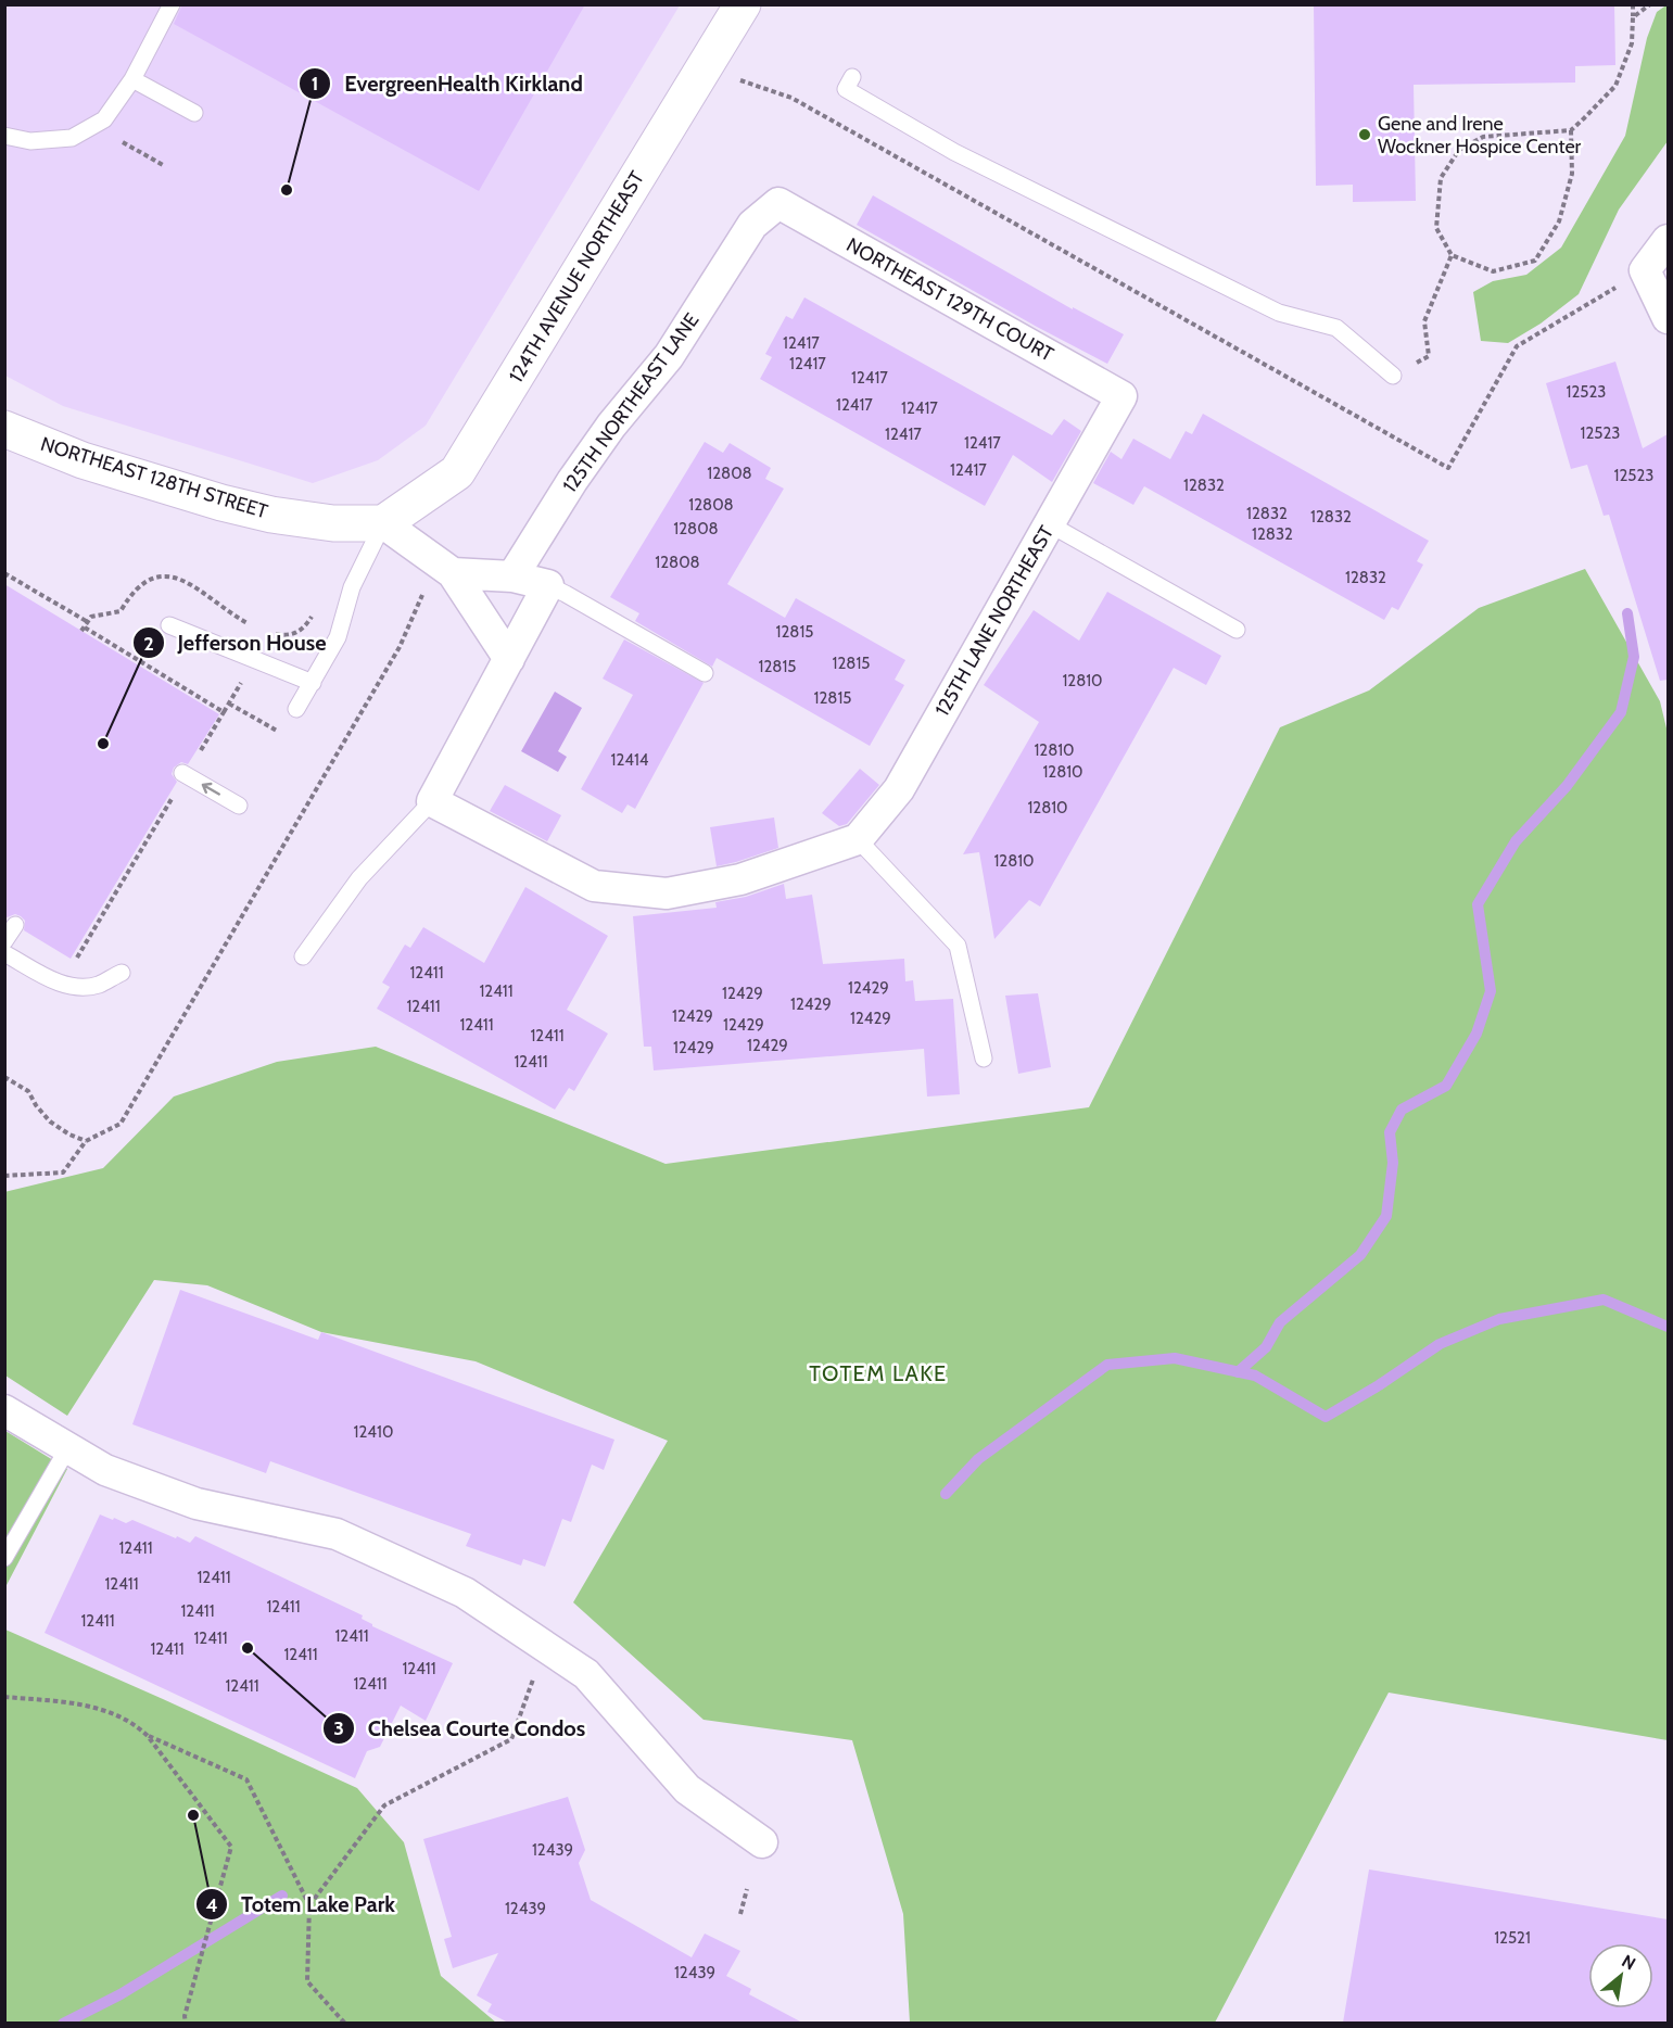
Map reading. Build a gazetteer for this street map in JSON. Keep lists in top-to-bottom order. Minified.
{"streets":{"street":["124TH AVENUE NORTHEAST","NORTHEAST 129TH COURT","125TH NORTHEAST LANE","NORTHEAST 128TH STREET","125TH LANE NORTHEAST"]},"crossings":[["124TH AVENUE NORTHEAST","NORTHEAST 128TH STREET"],["NORTHEAST 129TH COURT","125TH NORTHEAST LANE"],["NORTHEAST 129TH COURT","125TH LANE NORTHEAST"]],"districts":["TOTEM LAKE"],"places":["Gene and Irene Wockner Hospice Center","EvergreenHealth Kirkland","Jefferson House","Chelsea Courte Condos","Totem Lake Park"],"house_numbers":["12417","12417","12417","12523","12417","12417","12523","12417","12417","12417","12808","12523","12832","12808","12832","12832","12808","12832","12808","12832","12815","12815","12815","12810","12815","12810","12414","12810","12810","12810","12411","12429","12411","12429","12429","12411","12429","12429","12411","12429","12411","12429","12429","12411","12410","12411","12411","12411","12411","12411","12411","12411","12411","12411","12411","12411","12411","12411","12439","12439","12521","12439"],"north":"top right"}
